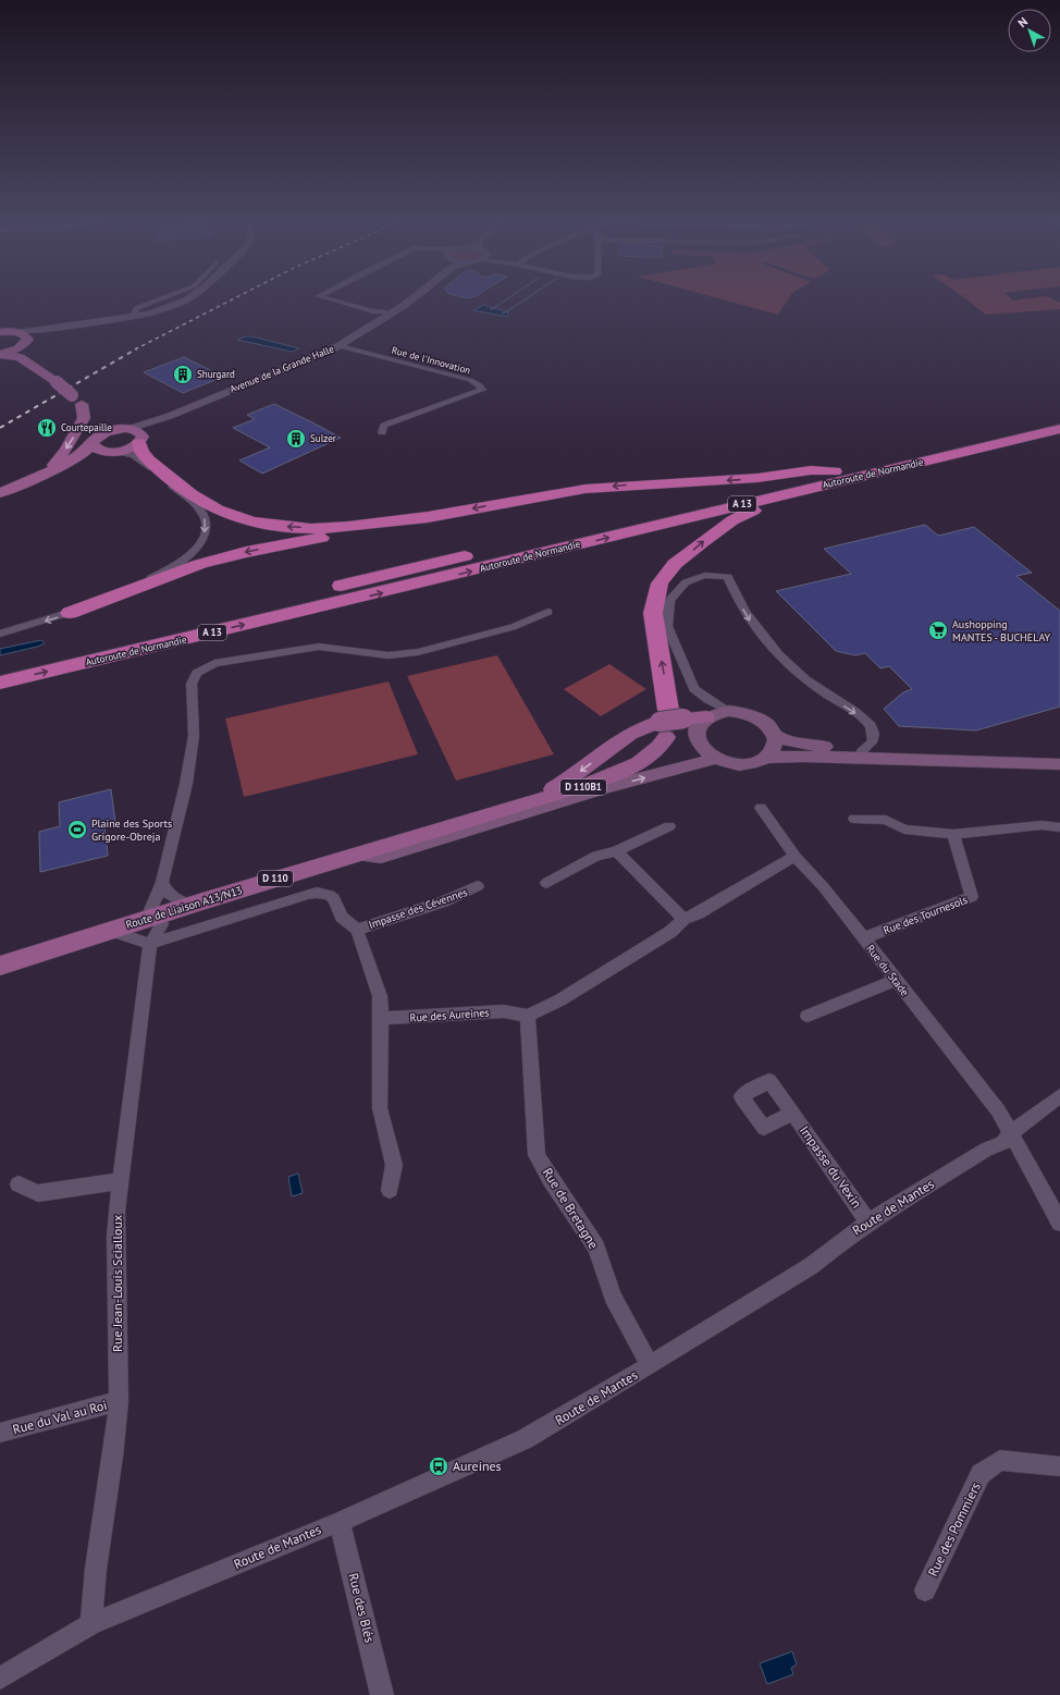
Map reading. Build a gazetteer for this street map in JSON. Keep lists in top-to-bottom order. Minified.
{"streets":{"highway":["Autoroute de Normandie","A 13"],"main road":["D 110B1","D 110","Route de Liaison A13/N13"],"street":["Rue de l'Innovation","Avenue de la Grande Halle","Impasse des Cévennes","Rue des Tournesols","Rue du Stade","Rue des Aureines","Impasse du Vexin","Route de Mantes","Rue de Bretagne","Rue Jean-Louis Scialloux","Rue du Val au Roi","Rue des Pommiers","Rue des Blés"]},"crossings":[["Rue de l'Innovation","Avenue de la Grande Halle"],["D 110B1","D 110"],["D 110B1","Route de Liaison A13/N13"],["D 110","Route de Liaison A13/N13"],["Route de Liaison A13/N13","Rue Jean-Louis Scialloux"],["Rue des Tournesols","Rue du Stade"],["Rue du Stade","Route de Mantes"],["Rue des Aureines","Rue de Bretagne"],["Impasse du Vexin","Route de Mantes"],["Route de Mantes","Rue de Bretagne"],["Route de Mantes","Rue Jean-Louis Scialloux"],["Route de Mantes","Rue des Blés"],["Rue Jean-Louis Scialloux","Rue du Val au Roi"]],"places":{"building":["Shurgard","Sulzer"],"restaurant":["Courtepaille"],"supermarket":["Aushopping MANTES - BUCHELAY"],"sports":["Plaine des Sports Grigore-Obreja"],"bus stop":["Aureines"]},"north":"top left"}
